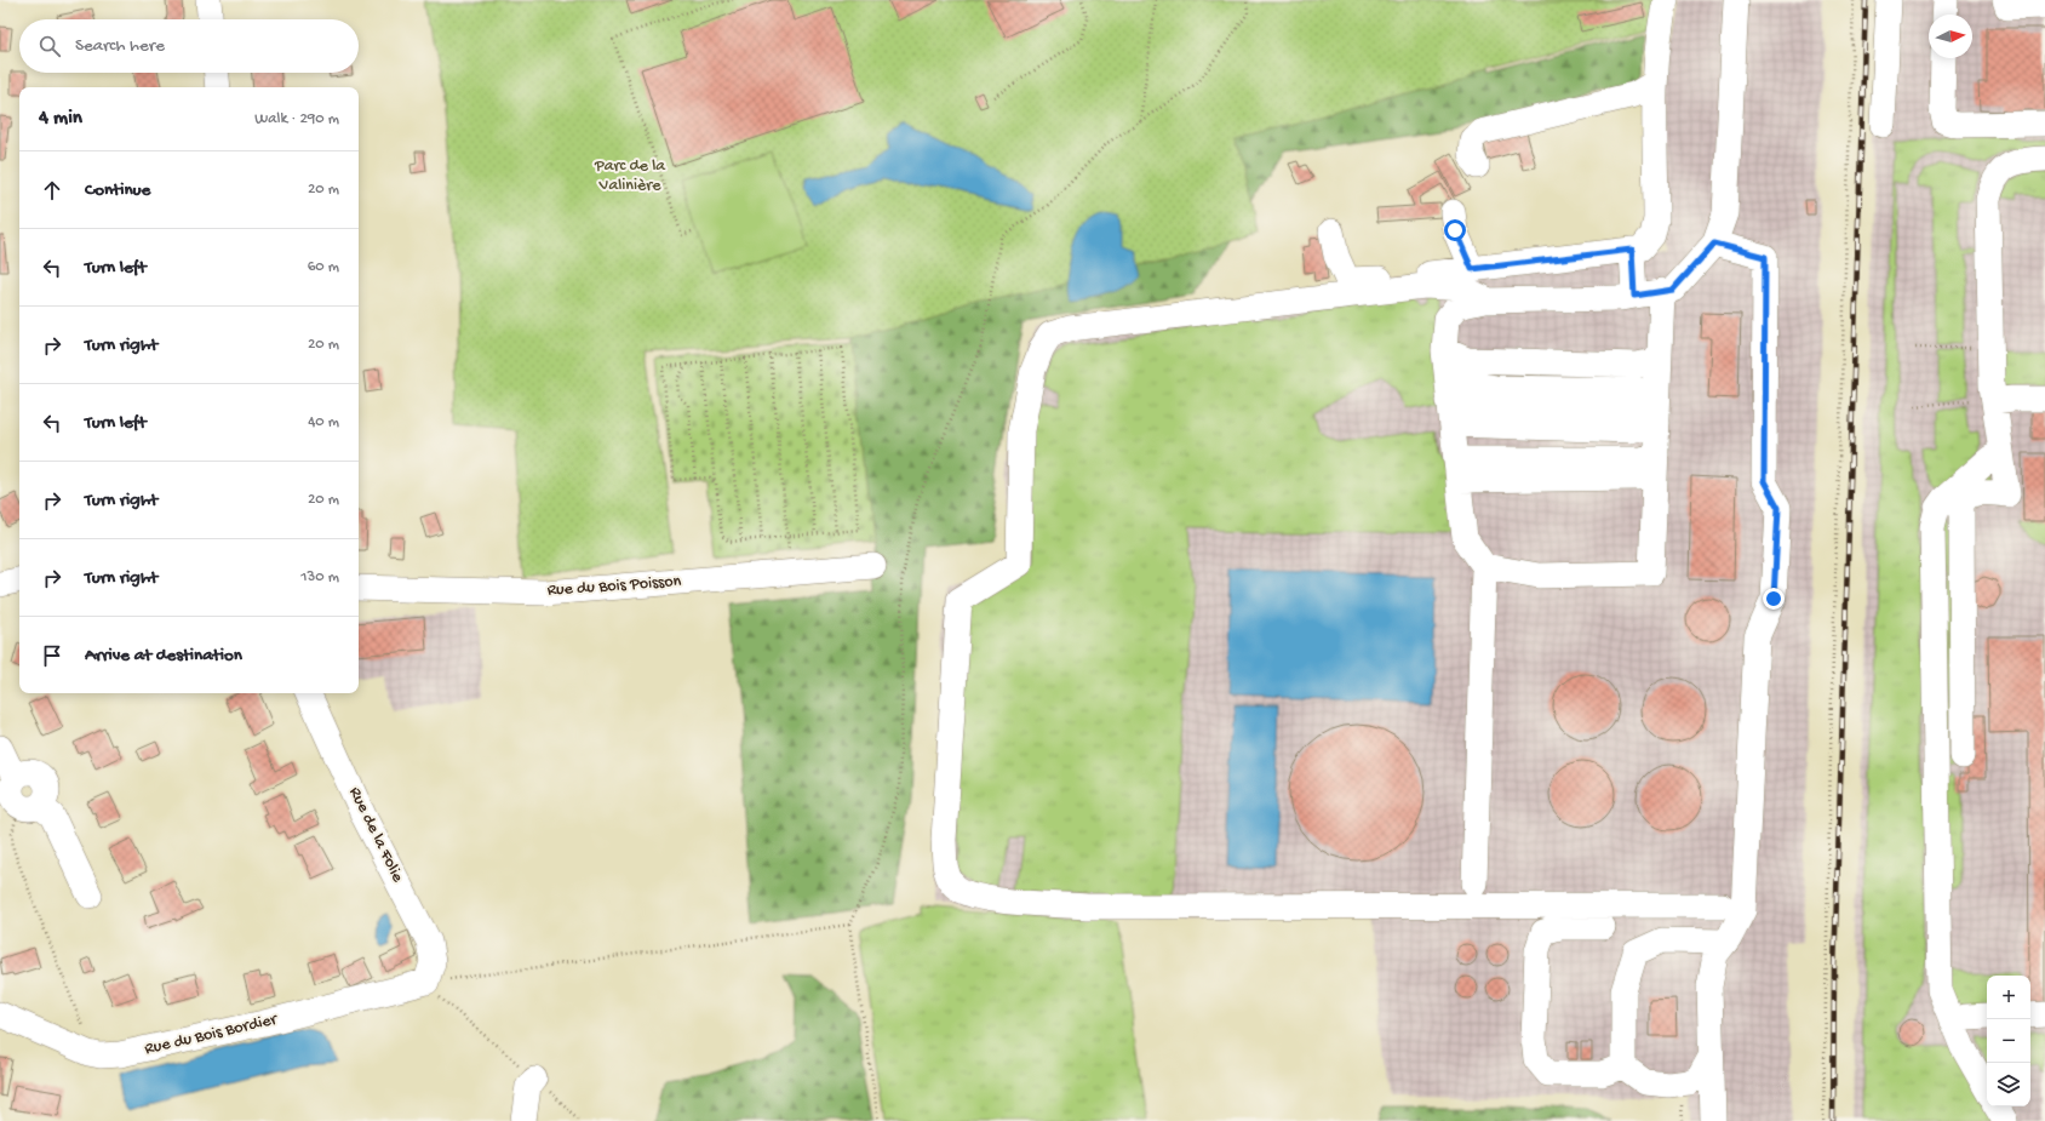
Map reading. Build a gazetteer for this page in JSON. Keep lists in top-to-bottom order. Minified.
{"streets":{"street":["Rue du Bois Poisson","Rue de la Folie","Rue du Bois Bordier"]},"crossings":[["Rue de la Folie","Rue du Bois Bordier"]],"parks":["Parc de la Valinière"],"north":"right","page":{"search":"Search here","heading":["4 min","Walk · 290 m"],"list":[["Continue","20 m"],["Turn left","60 m"],["Turn right","20 m"],["Turn left","40 m"],["Turn right","20 m"],["Turn right","130 m"],"Arrive at destination"],"map_buttons":["+","−"]}}
